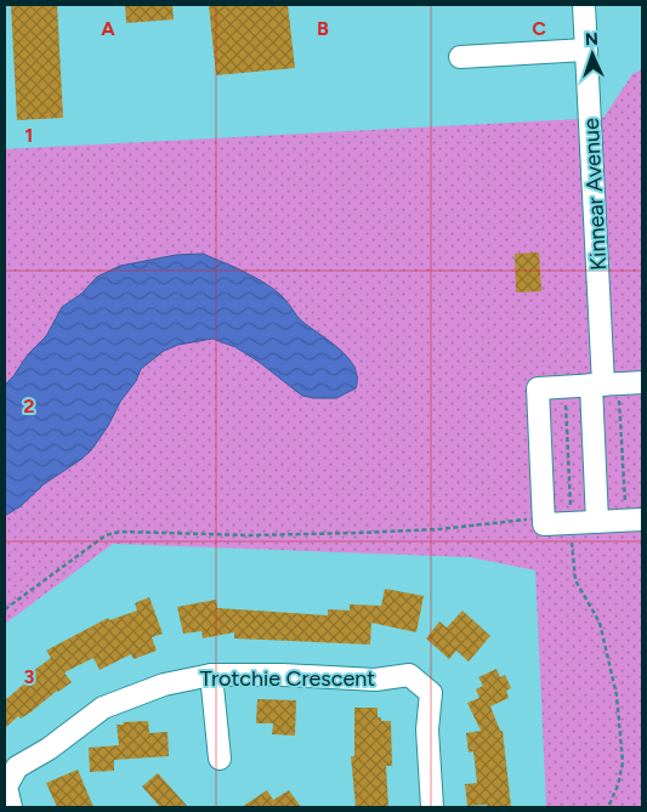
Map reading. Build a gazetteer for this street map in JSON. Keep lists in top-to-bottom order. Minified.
{"streets":{"street":["Kinnear Avenue","Trotchie Crescent"]},"north":"top","grid":{"columns":["A","B","C"],"rows":["1","2","3"]}}
